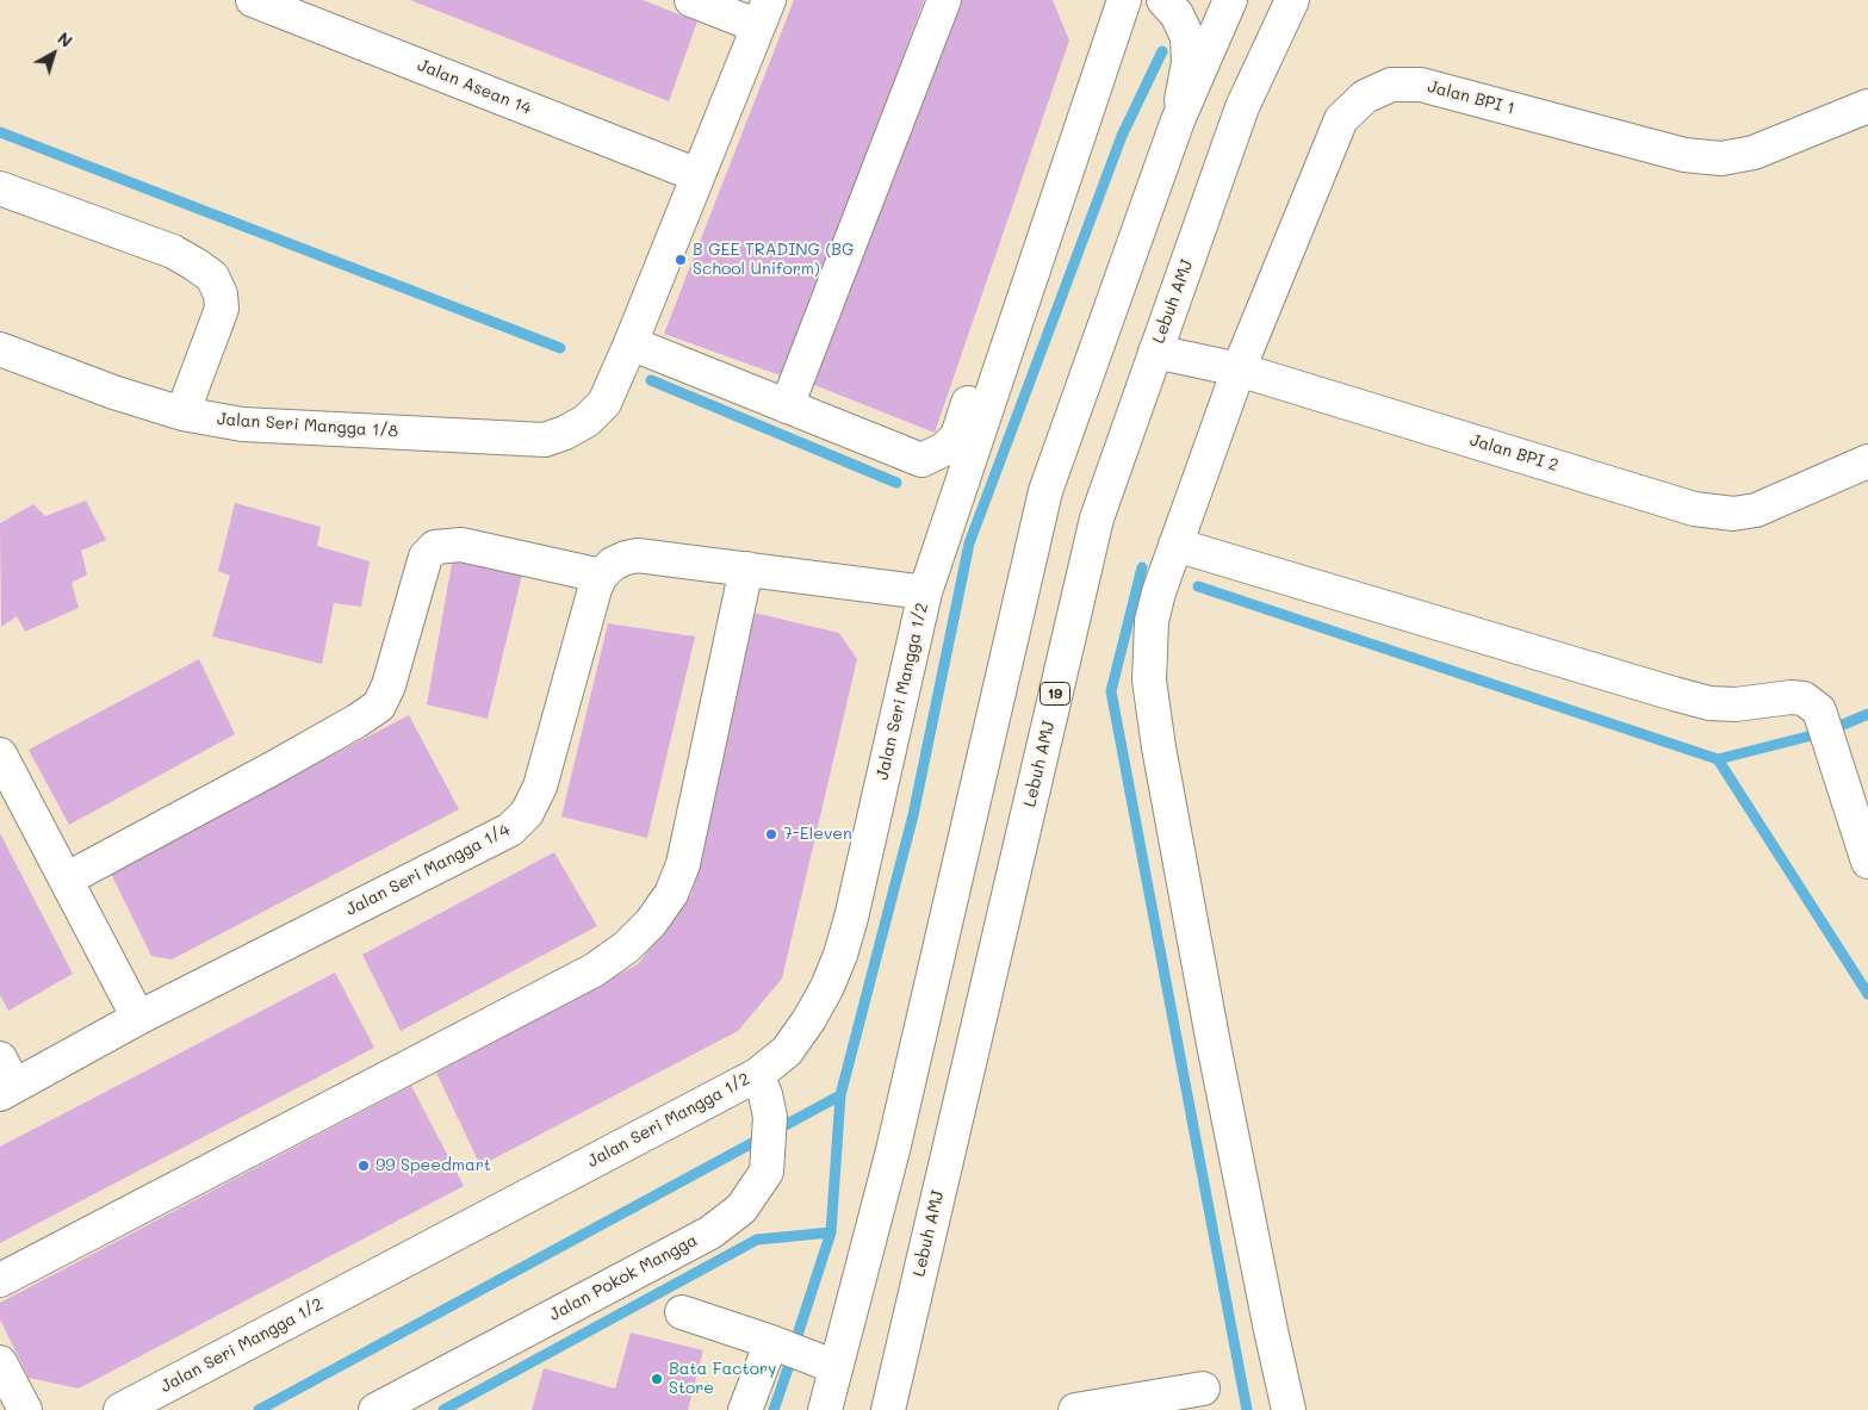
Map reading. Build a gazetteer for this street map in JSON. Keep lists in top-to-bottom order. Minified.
{"streets":{"main road":["Jalan Asean 14","Jalan BPI 1","Lebuh AMJ","Jalan Seri Mangga 1/8","Jalan BPI 2","Jalan Seri Mangga 1/2","19","Jalan Seri Mangga 1/4","Jalan Pokok Mangga"]},"crossings":[["Jalan BPI 1","Jalan BPI 2"],["Lebuh AMJ","Jalan BPI 2"],["Jalan Seri Mangga 1/2","Jalan Pokok Mangga"]],"places":["B GEE TRADING (BG School Uniform)","7-Eleven","99 Speedmart","Bata Factory Store"],"north":"top right"}
